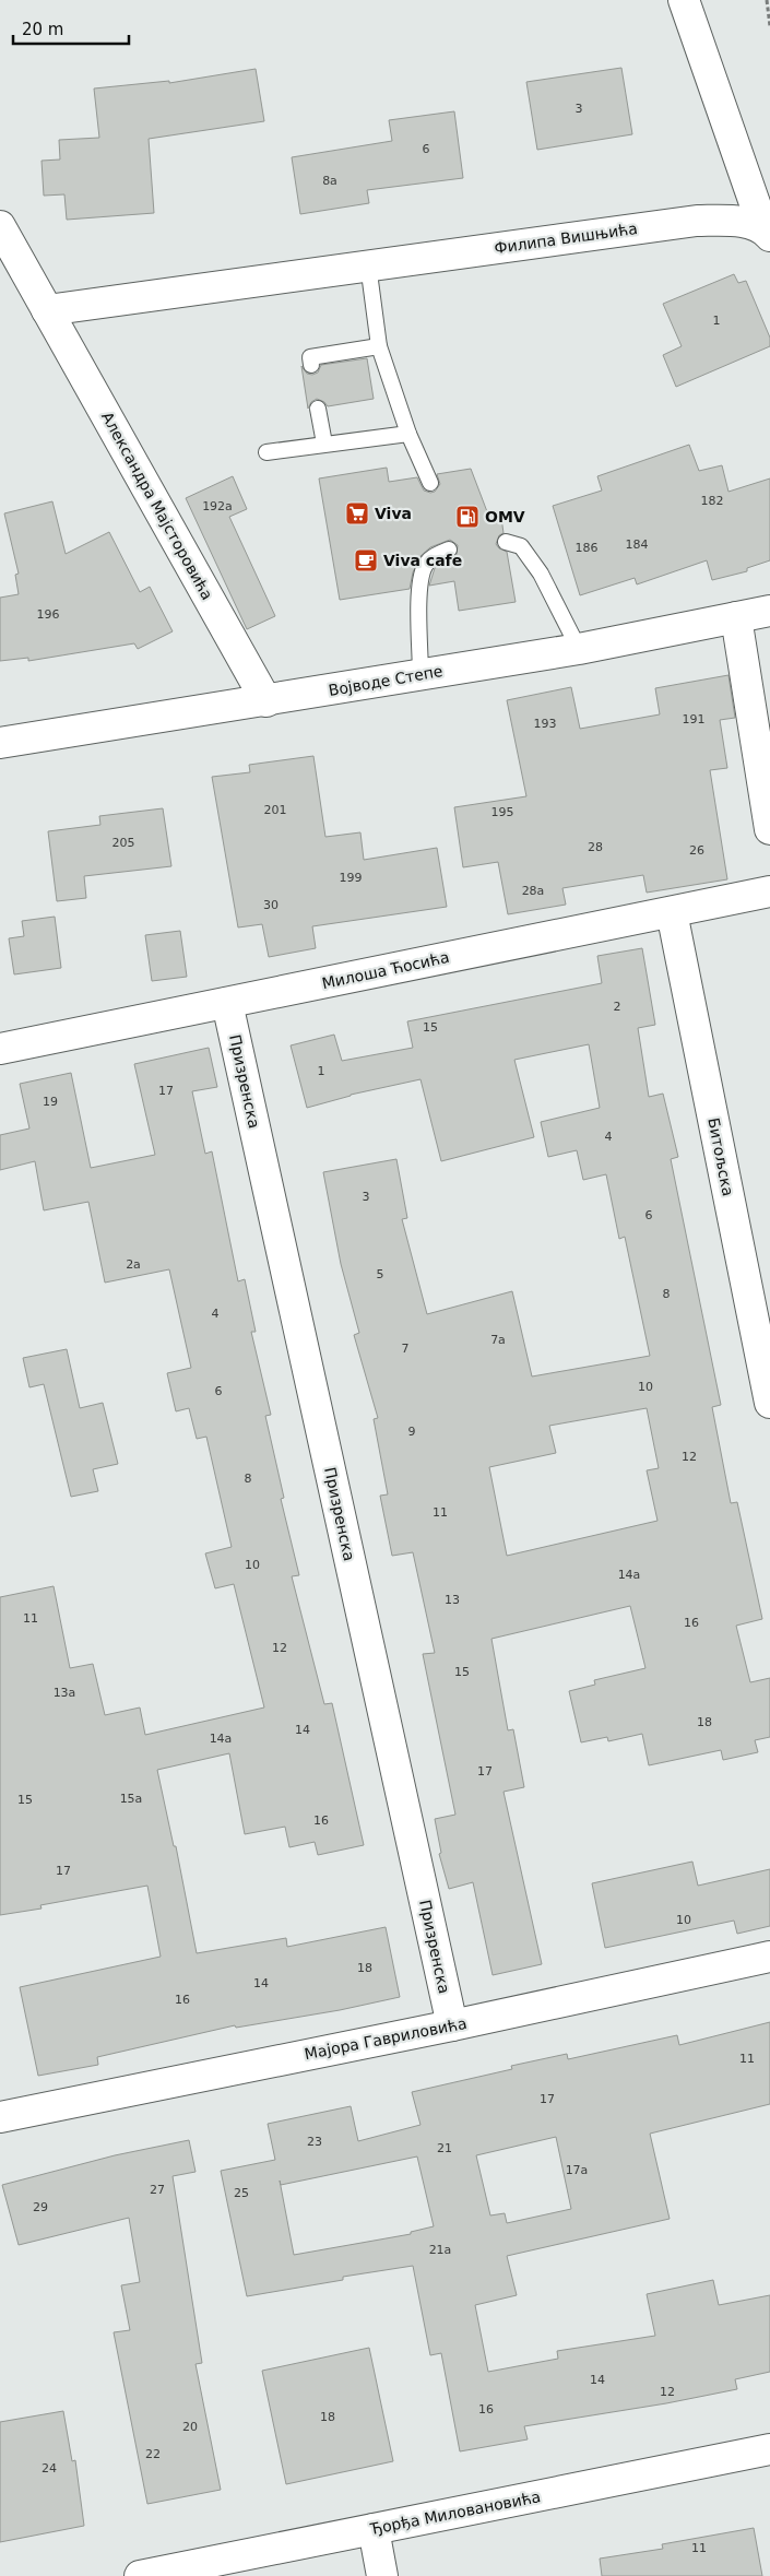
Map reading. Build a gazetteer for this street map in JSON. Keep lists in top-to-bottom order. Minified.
{"streets":{"street":["Филипа Вишњића","Александра Мајсторовића","Војводе Степе","Милоша Ћосића","Призренска","Битољска","Мајора Гавриловића","Ђорђа Миловановића"]},"crossings":[["Александра Мајсторовића","Војводе Степе"],["Милоша Ћосића","Призренска"],["Милоша Ћосића","Битољска"],["Призренска","Мајора Гавриловића"]],"places":{"supermarket":["Viva"],"fuel station":["OMV"],"cafe":["Viva cafe"]},"house_numbers":["3","6","8a","1","182","192a","184","186","196","191","193","201","195","205","28","26","199","28a","30","2","15","1","17","19","4","3","6","2a","5","8","4","7a","7","10","6","9","12","8","11","10","14a","13","11","16","12","15","13a","18","14","14a","17","15a","15","16","17","10","18","14","16","11","17","23","21","17a","27","25","29","21a","14","12","16","18","20","22","24","11"],"scale_bar":"20 m"}
